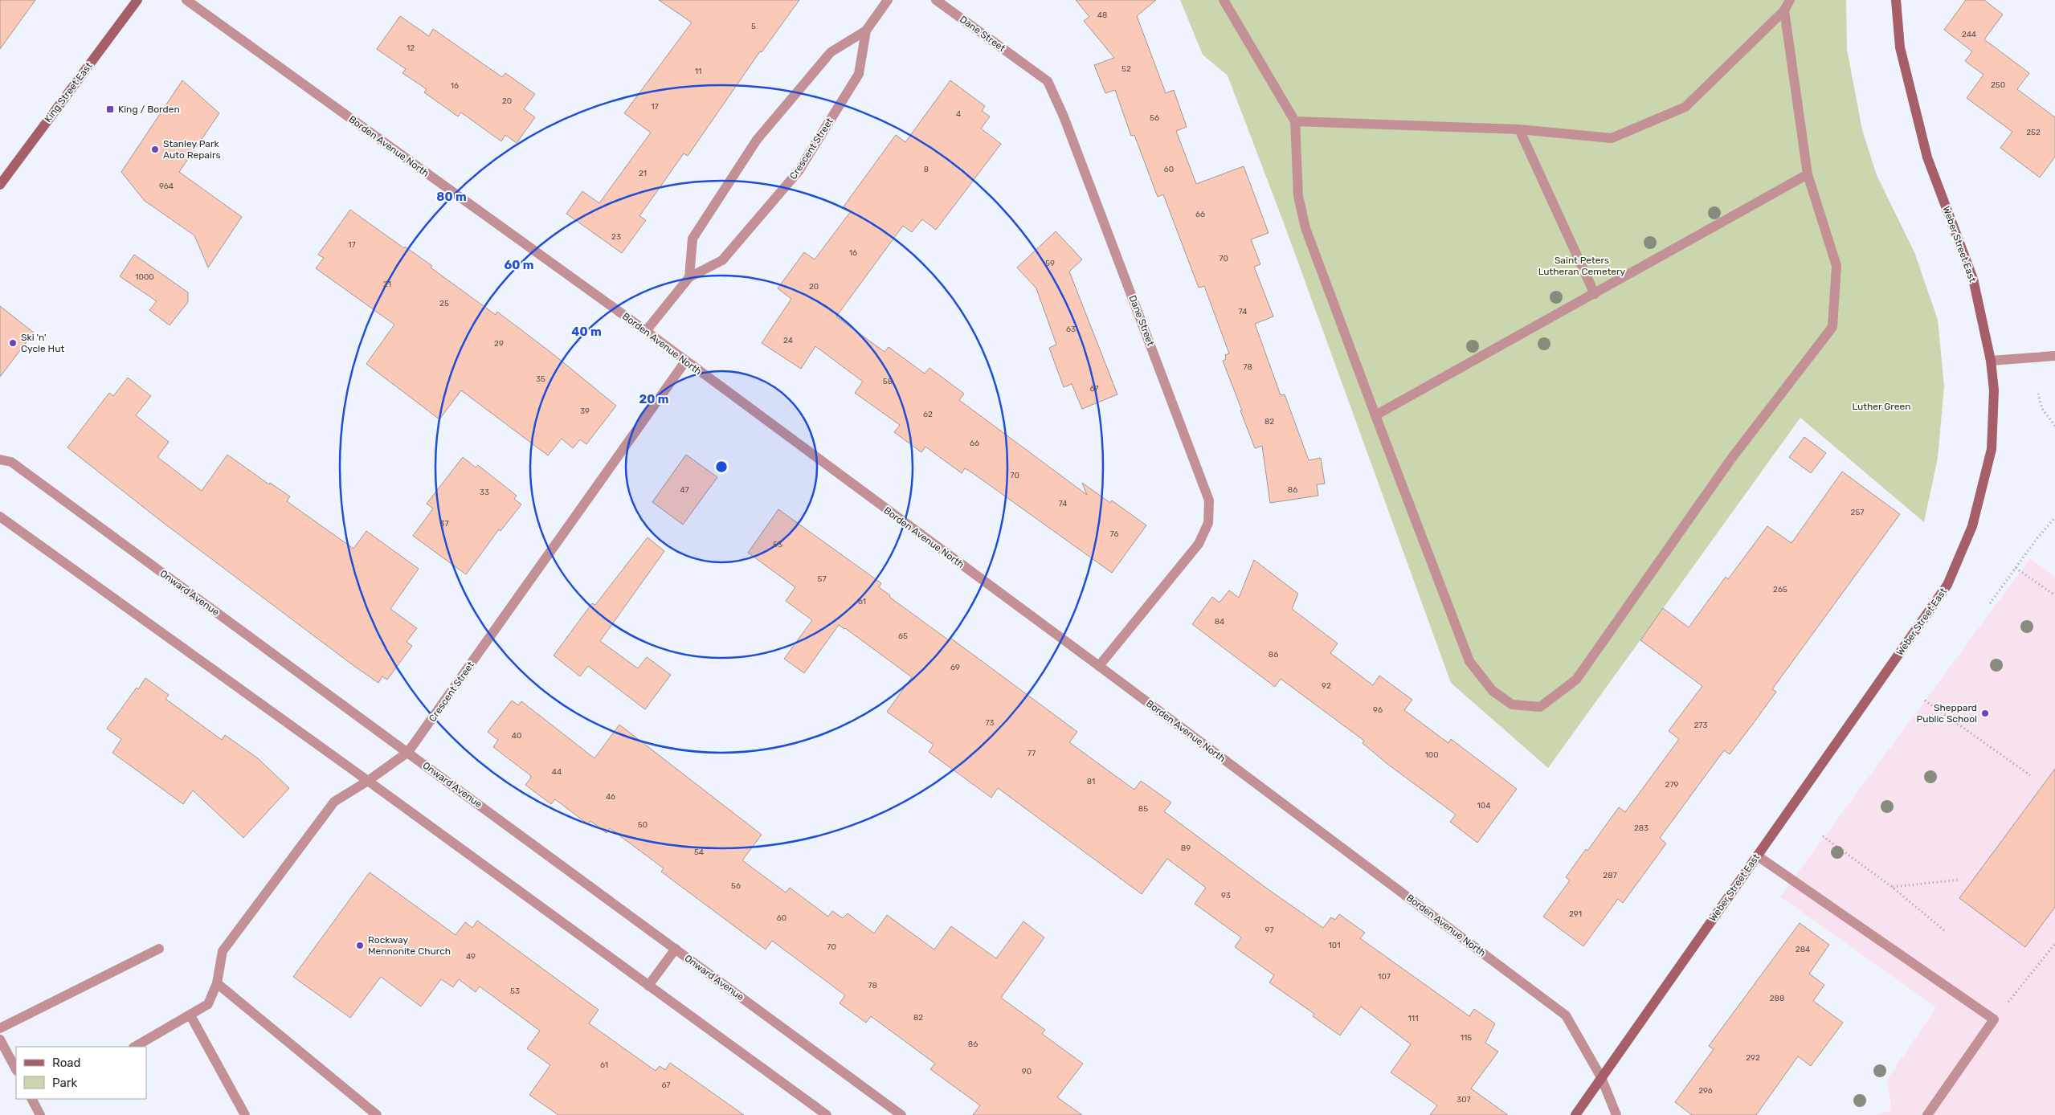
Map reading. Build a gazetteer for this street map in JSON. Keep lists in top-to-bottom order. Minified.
{"streets":{"main road":["King Street East","Weber Street East"],"street":["Dane Street","Borden Avenue North","Crescent Street","Onward Avenue"]},"crossings":[["Dane Street","Borden Avenue North"],["Borden Avenue North","Crescent Street"],["Borden Avenue North","Weber Street East"],["Crescent Street","Onward Avenue"]],"parks":["Saint Peters Lutheran Cemetery","Luther Green"],"places":{"transit":["King / Borden"],"other":["Stanley Park Auto Repairs","Ski 'n' Cycle Hut","Sheppard Public School","Rockway Mennonite Church"]},"house_numbers":["48","5","244","12","52","11","250","16","20","17","4","56","252","8","60","21","964","66","23","17","16","70","59","1000","21","20","25","74","63","24","29","78","35","58","67","39","62","82","66","70","47","86","33","74","257","37","76","53","57","265","61","84","65","86","69","92","96","73","273","40","77","100","44","81","279","46","104","85","50","283","89","54","287","56","93","291","60","97","101","70","284","49","107","78","53","288","82","111","115","86","292","61","90","67","296","307"],"legend":["Road","Park"],"rings":["80 m","60 m","40 m","20 m"]}
